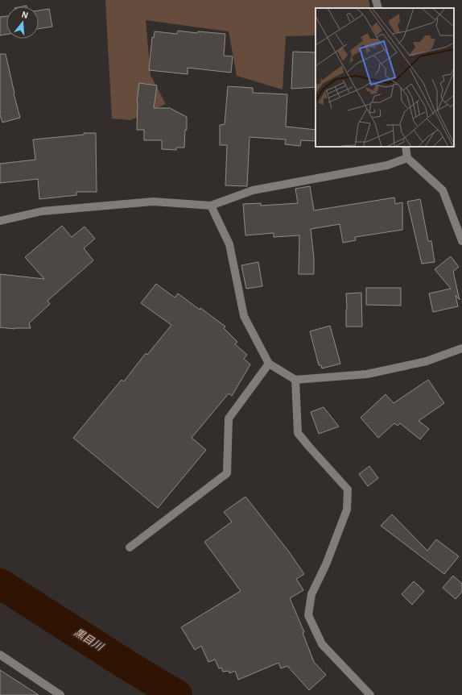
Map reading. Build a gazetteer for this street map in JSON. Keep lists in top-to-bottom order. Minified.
{"water":["黒目川"],"north":"top"}
